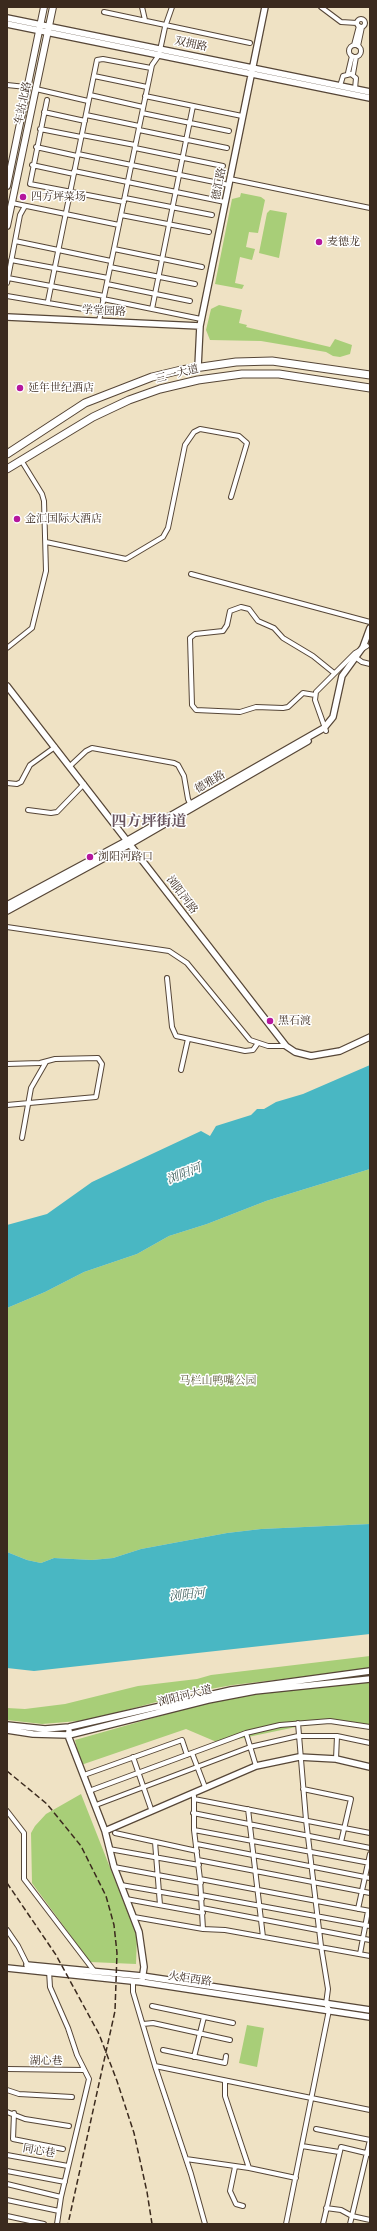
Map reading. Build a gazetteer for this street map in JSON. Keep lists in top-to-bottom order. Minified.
{"streets":{"highway":["三一大道"],"main road":["车站北路"],"street":["双拥路","德汇路","学堂园路","浏阳河路","浏阳河大道","火炬西路","湖心巷","同心巷"]},"crossings":[["双拥路","车站北路"],["双拥路","德汇路"],["德汇路","学堂园路"],["德汇路","三一大道"]],"districts":["四方坪街道"],"water":["浏阳河"],"parks":["马栏山鸭嘴公园"],"places":["四方坪菜场","麦德龙","延年世纪酒店","金汇国际大酒店","浏阳河路口","黑石渡"]}
